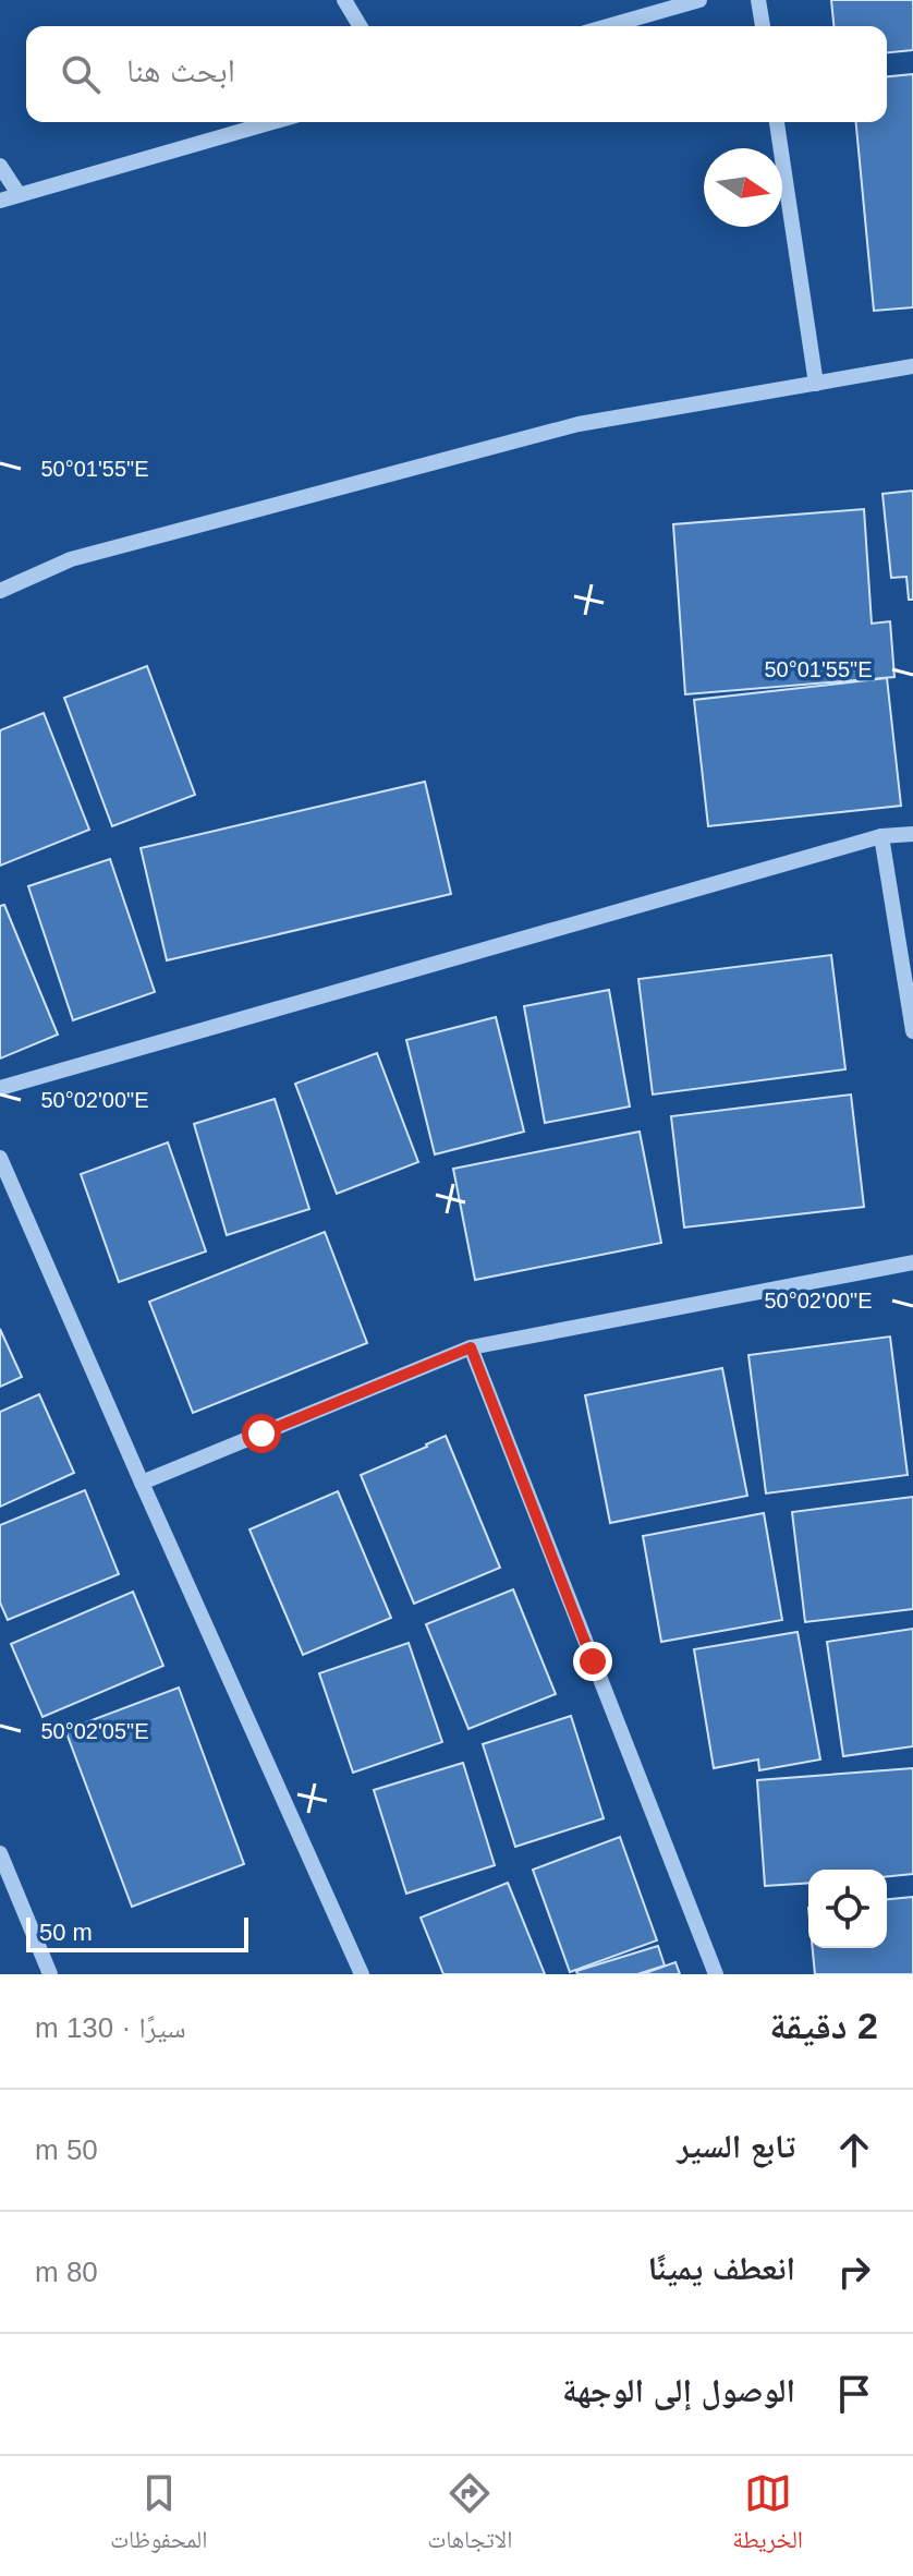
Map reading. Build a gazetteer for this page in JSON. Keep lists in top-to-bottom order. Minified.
{"scale_bar":"50 m","north":"right","page":{"search":"ابحث هنا","scale":"50 m","heading":["2 دقيقة","سيرًا · 130 m"],"list":[["تابع السير","50 m"],["انعطف يمينًا","80 m"],"الوصول إلى الوجهة"],"nav":["الخريطة","الاتجاهات","المحفوظات"]},"coordinates":["50°01'55\"E","50°02'00\"E","50°02'05\"E"]}
